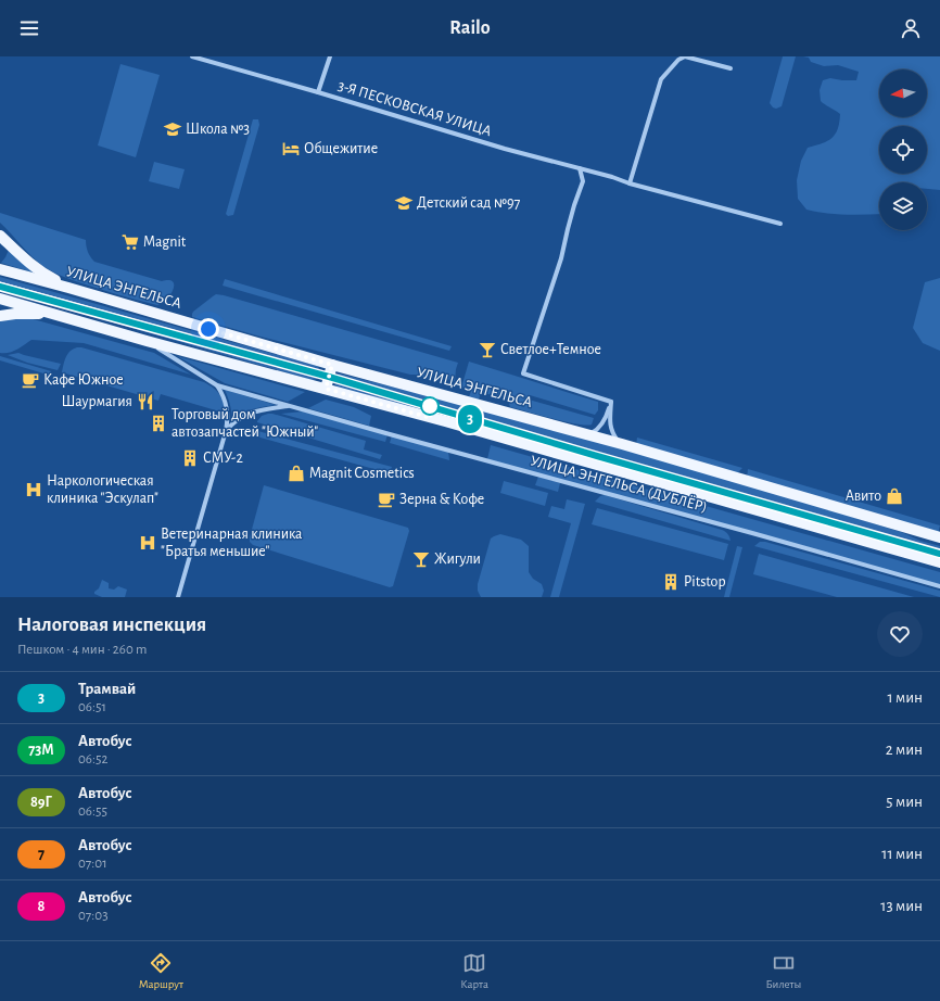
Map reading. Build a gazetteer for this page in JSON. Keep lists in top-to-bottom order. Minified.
{"streets":{"main road":["УЛИЦА ЭНГЕЛЬСА"],"street":["3-Я ПЕСКОВСКАЯ УЛИЦА","УЛИЦА ЭНГЕЛЬСА (ДУБЛЁР)"]},"crossings":[["3-Я ПЕСКОВСКАЯ УЛИЦА","УЛИЦА ЭНГЕЛЬСА"]],"places":{"school or university":["Школа №3","Детский сад №97"],"hotel":["Общежитие"],"supermarket":["Magnit"],"bar":["Светлое+Темное","Жигули"],"cafe":["Кафе Южное","Зерна & Кофе"],"restaurant":["Шаурмагия"],"building":["Торговый дом автозапчастей \"Южный\"","СМУ-2","Pitstop"],"shop":["Magnit Cosmetics","Авито"],"hospital":["Наркологическая клиника \"Эскулап\"","Ветеринарная клиника \"Братья меньшие\""]},"lines":["tram line 3"],"north":"left","page":{"header":"Railo","on_map":"3","heading":["Налоговая инспекция","Пешком · 4 мин · 260 m"],"list":[{"mark":"3","name":"Трамвай","note":"06:51","value":"1 мин"},{"mark":"73М","name":"Автобус","note":"06:52","value":"2 мин"},{"mark":"89Г","name":"Автобус","note":"06:55","value":"5 мин"},{"mark":"7","name":"Автобус","note":"07:01","value":"11 мин"},{"mark":"8","name":"Автобус","note":"07:03","value":"13 мин"}],"tabs":["Маршрут","Карта","Билеты"]}}
